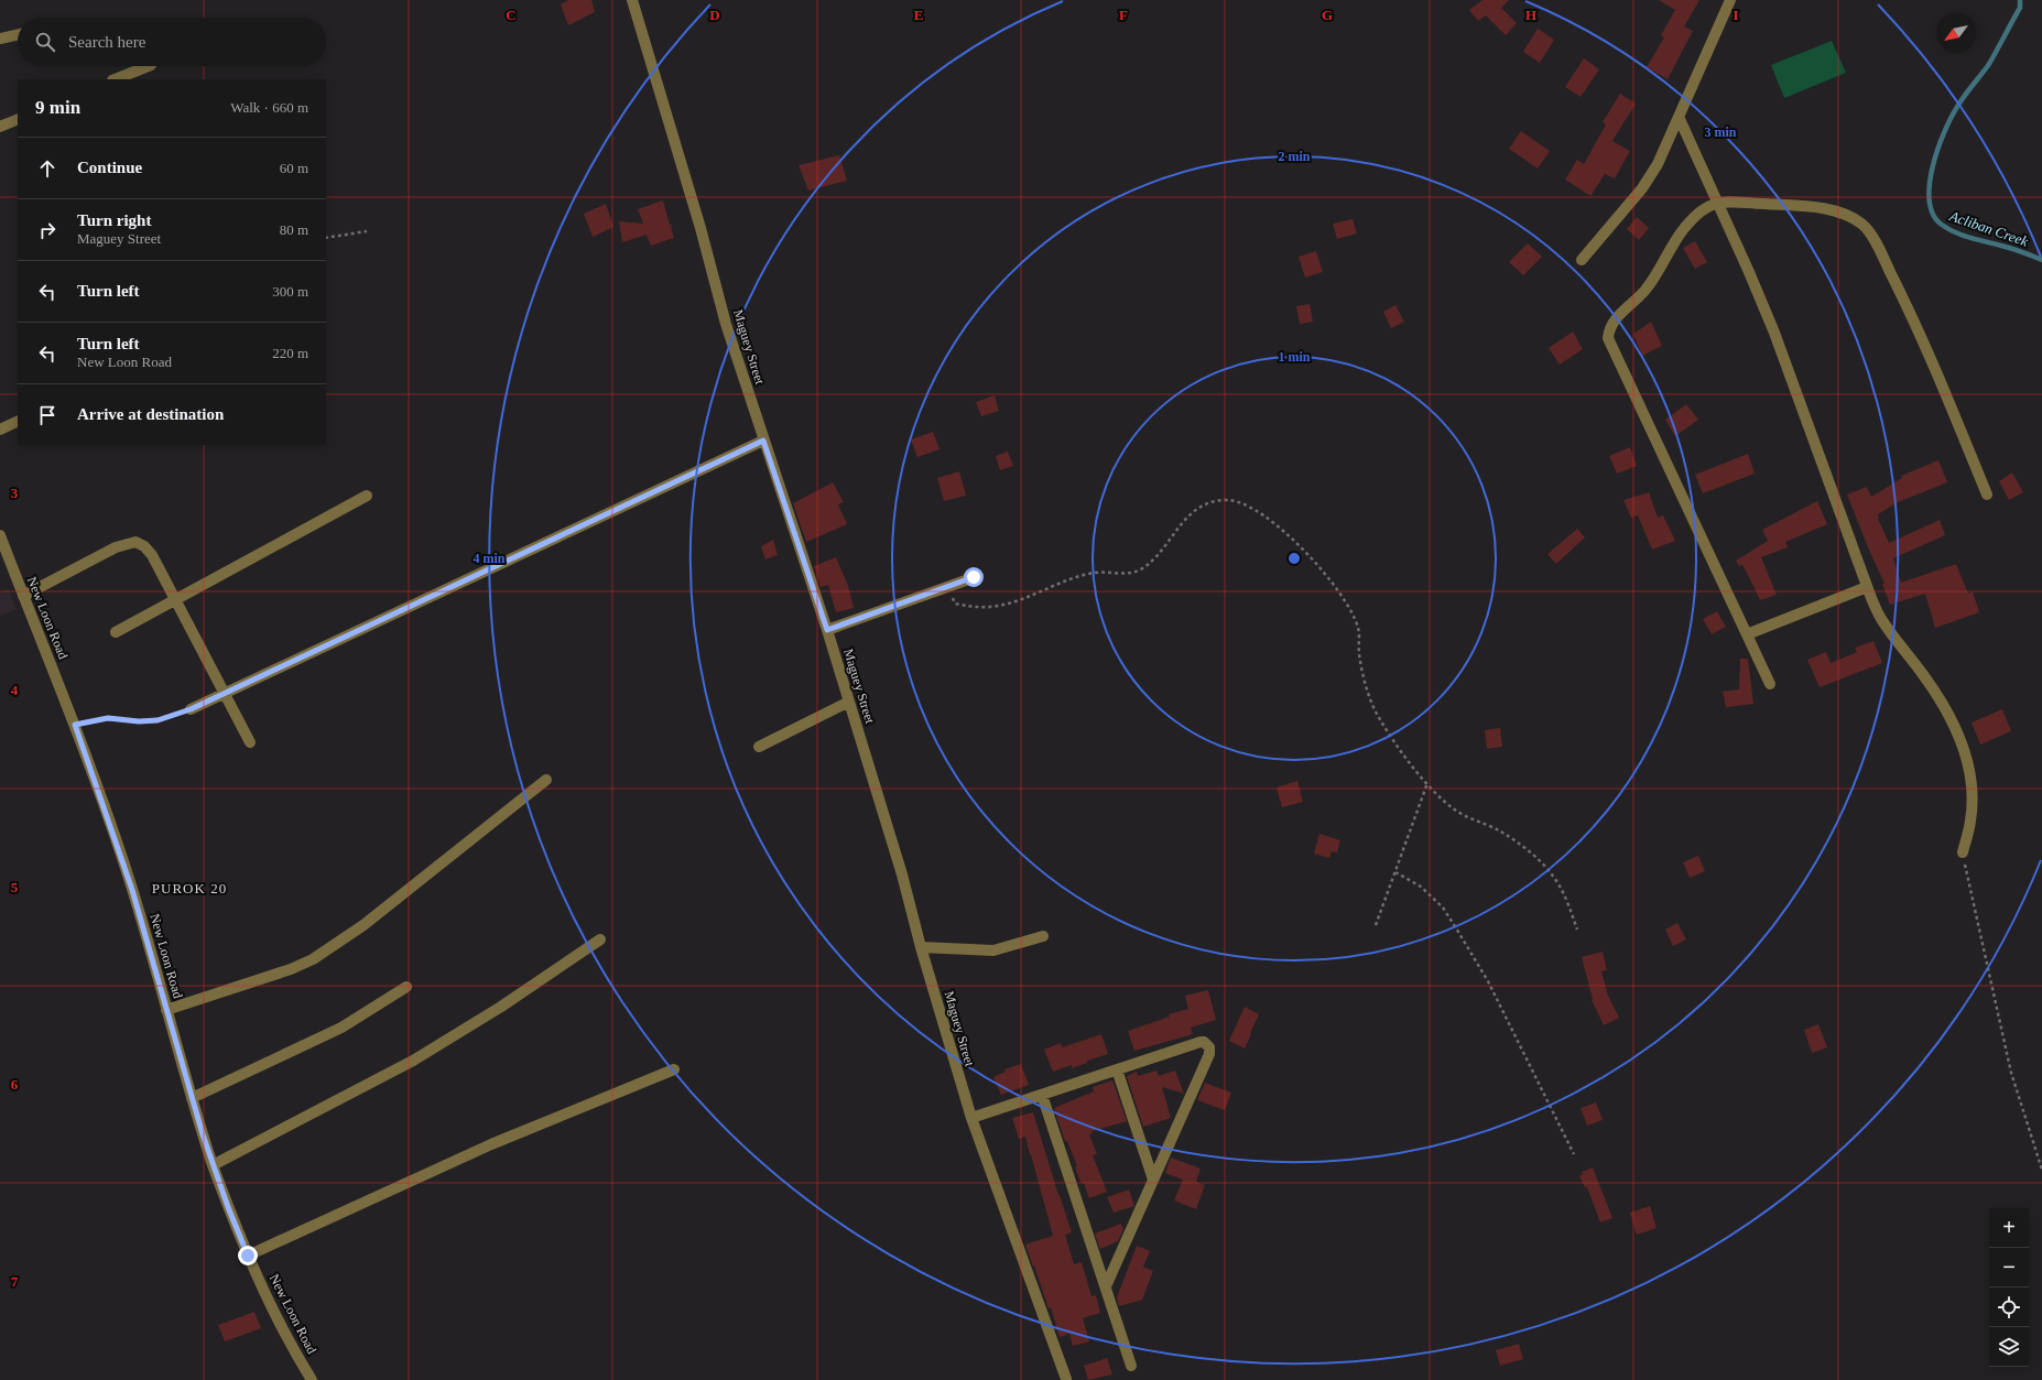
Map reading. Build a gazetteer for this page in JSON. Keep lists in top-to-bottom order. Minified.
{"streets":{"street":["Maguey Street","New Loon Road"]},"districts":["PUROK 20"],"water":["Acliban Creek"],"north":"bottom left","page":{"search":"Search here","heading":["9 min","Walk · 660 m"],"list":[["Continue","60 m"],["Turn right","Maguey Street","80 m"],["Turn left","300 m"],["Turn left","New Loon Road","220 m"],"Arrive at destination"],"map_buttons":["+","−"]},"grid":{"columns":["C","D","E","F","G","H","I"],"rows":["3","4","5","6","7"]},"rings":["3 min","2 min","1 min","4 min"]}
